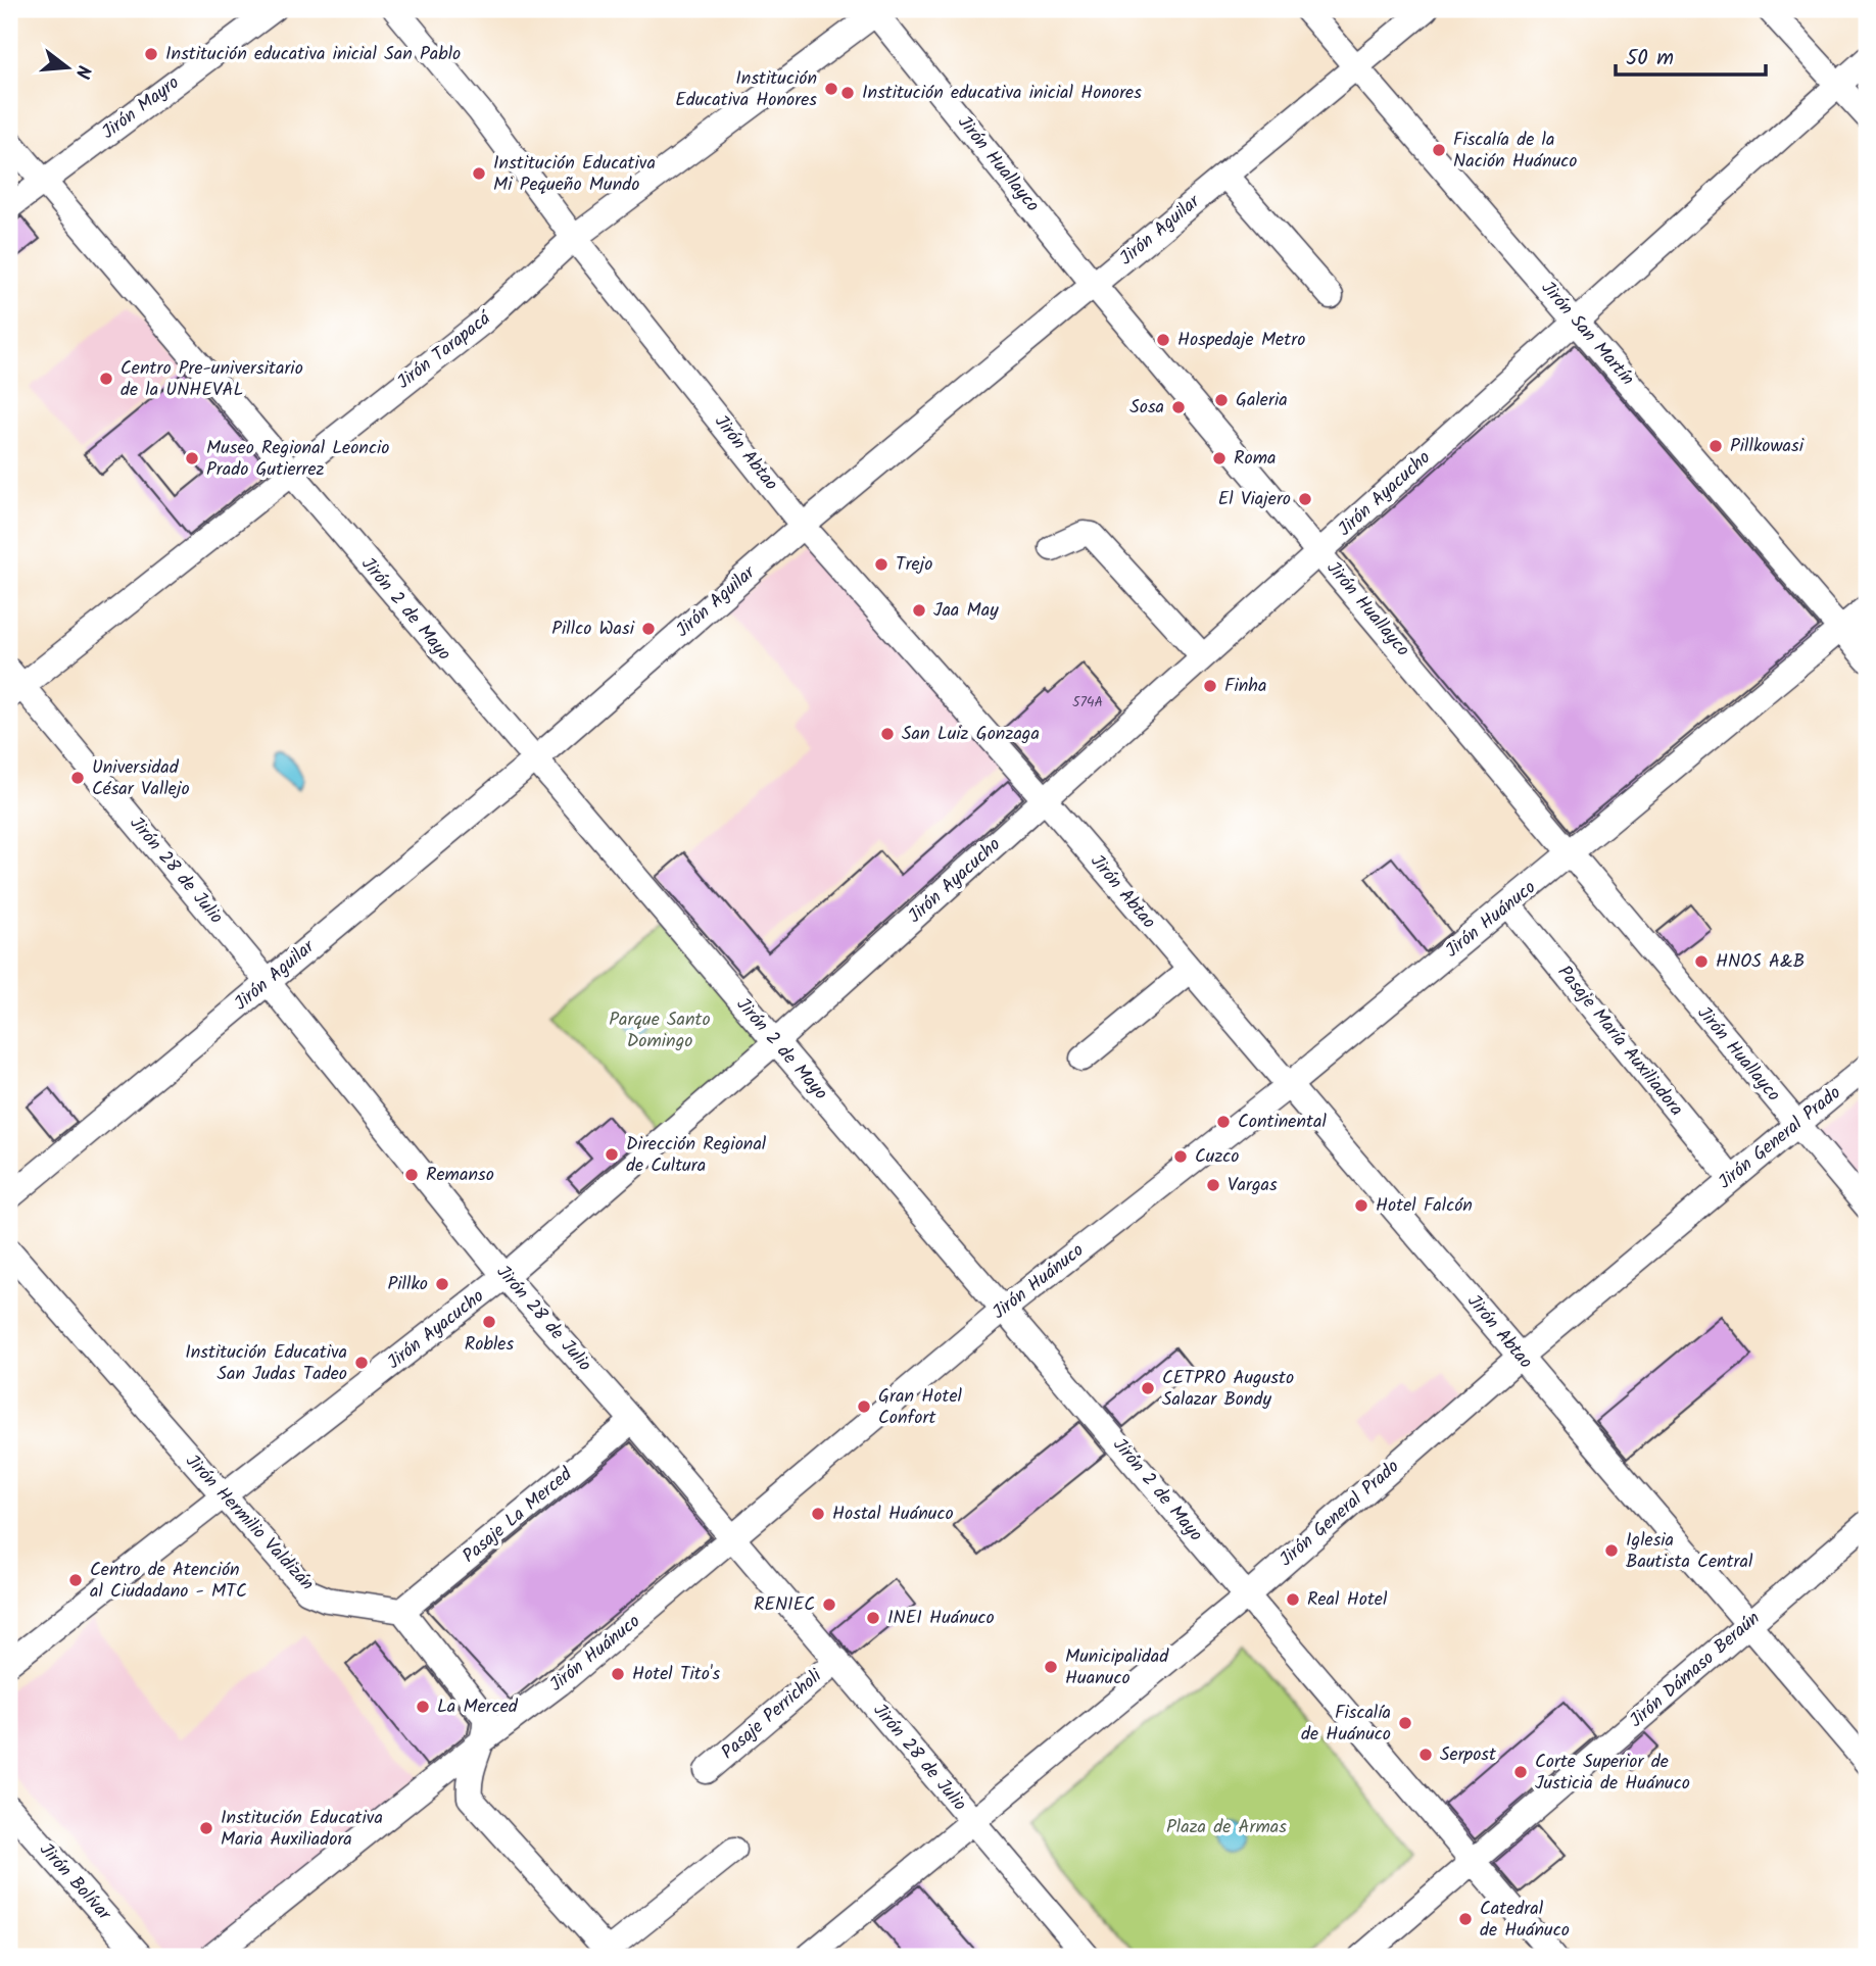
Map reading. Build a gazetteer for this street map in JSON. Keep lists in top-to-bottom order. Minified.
{"streets":{"street":["Jirón Mayro","Jirón Huallayco","Jirón Aguilar","Jirón San Martín","Jirón Tarapacá","Jirón Abtao","Jirón Ayacucho","Jirón 2 de Mayo","Jirón 28 de Julio","Jirón Huánuco","Pasaje María Auxiliadora","Jirón General Prado","Pasaje La Merced","Jirón Hermilio Valdizán","Jirón Dámaso Beraún","Pasaje Perricholi","Jirón Bolívar"]},"crossings":[["Jirón Mayro","Jirón 2 de Mayo"],["Jirón Huallayco","Jirón Aguilar"],["Jirón Huallayco","Jirón Tarapacá"],["Jirón Huallayco","Jirón Ayacucho"],["Jirón Huallayco","Jirón Huánuco"],["Jirón Huallayco","Jirón General Prado"],["Jirón Aguilar","Jirón San Martín"],["Jirón Aguilar","Jirón Abtao"],["Jirón Aguilar","Jirón 2 de Mayo"],["Jirón Aguilar","Jirón 28 de Julio"],["Jirón San Martín","Jirón Ayacucho"],["Jirón San Martín","Jirón Huánuco"],["Jirón Tarapacá","Jirón Abtao"],["Jirón Tarapacá","Jirón 2 de Mayo"],["Jirón Tarapacá","Jirón 28 de Julio"],["Jirón Abtao","Jirón Ayacucho"],["Jirón Abtao","Jirón Huánuco"],["Jirón Abtao","Jirón General Prado"],["Jirón Abtao","Jirón Dámaso Beraún"],["Jirón Ayacucho","Jirón 2 de Mayo"],["Jirón Ayacucho","Jirón 28 de Julio"],["Jirón Ayacucho","Jirón Hermilio Valdizán"],["Jirón 2 de Mayo","Jirón Huánuco"],["Jirón 2 de Mayo","Jirón General Prado"],["Jirón 2 de Mayo","Jirón Dámaso Beraún"],["Jirón 28 de Julio","Jirón Huánuco"],["Jirón 28 de Julio","Jirón General Prado"],["Jirón 28 de Julio","Pasaje La Merced"],["Jirón 28 de Julio","Pasaje Perricholi"],["Jirón Huánuco","Pasaje María Auxiliadora"],["Pasaje María Auxiliadora","Jirón General Prado"],["Pasaje La Merced","Jirón Hermilio Valdizán"]],"parks":["Parque Santo Domingo","Plaza de Armas"],"places":["Institución educativa inicial San Pablo","Institución Educativa Honores","Institución educativa inicial Honores","Fiscalía de la Nación Huánuco","Institución Educativa Mi Pequeño Mundo","Hospedaje Metro","Centro Pre-universitario de la UNHEVAL","Galeria","Sosa","Pillkowasi","Museo Regional Leoncio Prado Gutierrez","Roma","El Viajero","Trejo","Jaa May","Pillco Wasi","Finha","San Luiz Gonzaga","Universidad César Vallejo","HNOS A&B","Continental","Dirección Regional de Cultura","Cuzco","Remanso","Vargas","Hotel Falcón","Pillko","Robles","Institución Educativa San Judas Tadeo","CETPRO Augusto Salazar Bondy","Gran Hotel Confort","Hostal Huánuco","Iglesia Bautista Central","Centro de Atención al Ciudadano - MTC","Real Hotel","RENIEC","INEI Huánuco","Municipalidad Huanuco","Hotel Tito's","La Merced","Fiscalía de Huánuco","Serpost","Corte Superior de Justicia de Huánuco","Institución Educativa Maria Auxiliadora","Catedral de Huánuco"],"house_numbers":["574A"],"scale_bar":"50 m","north":"right"}
